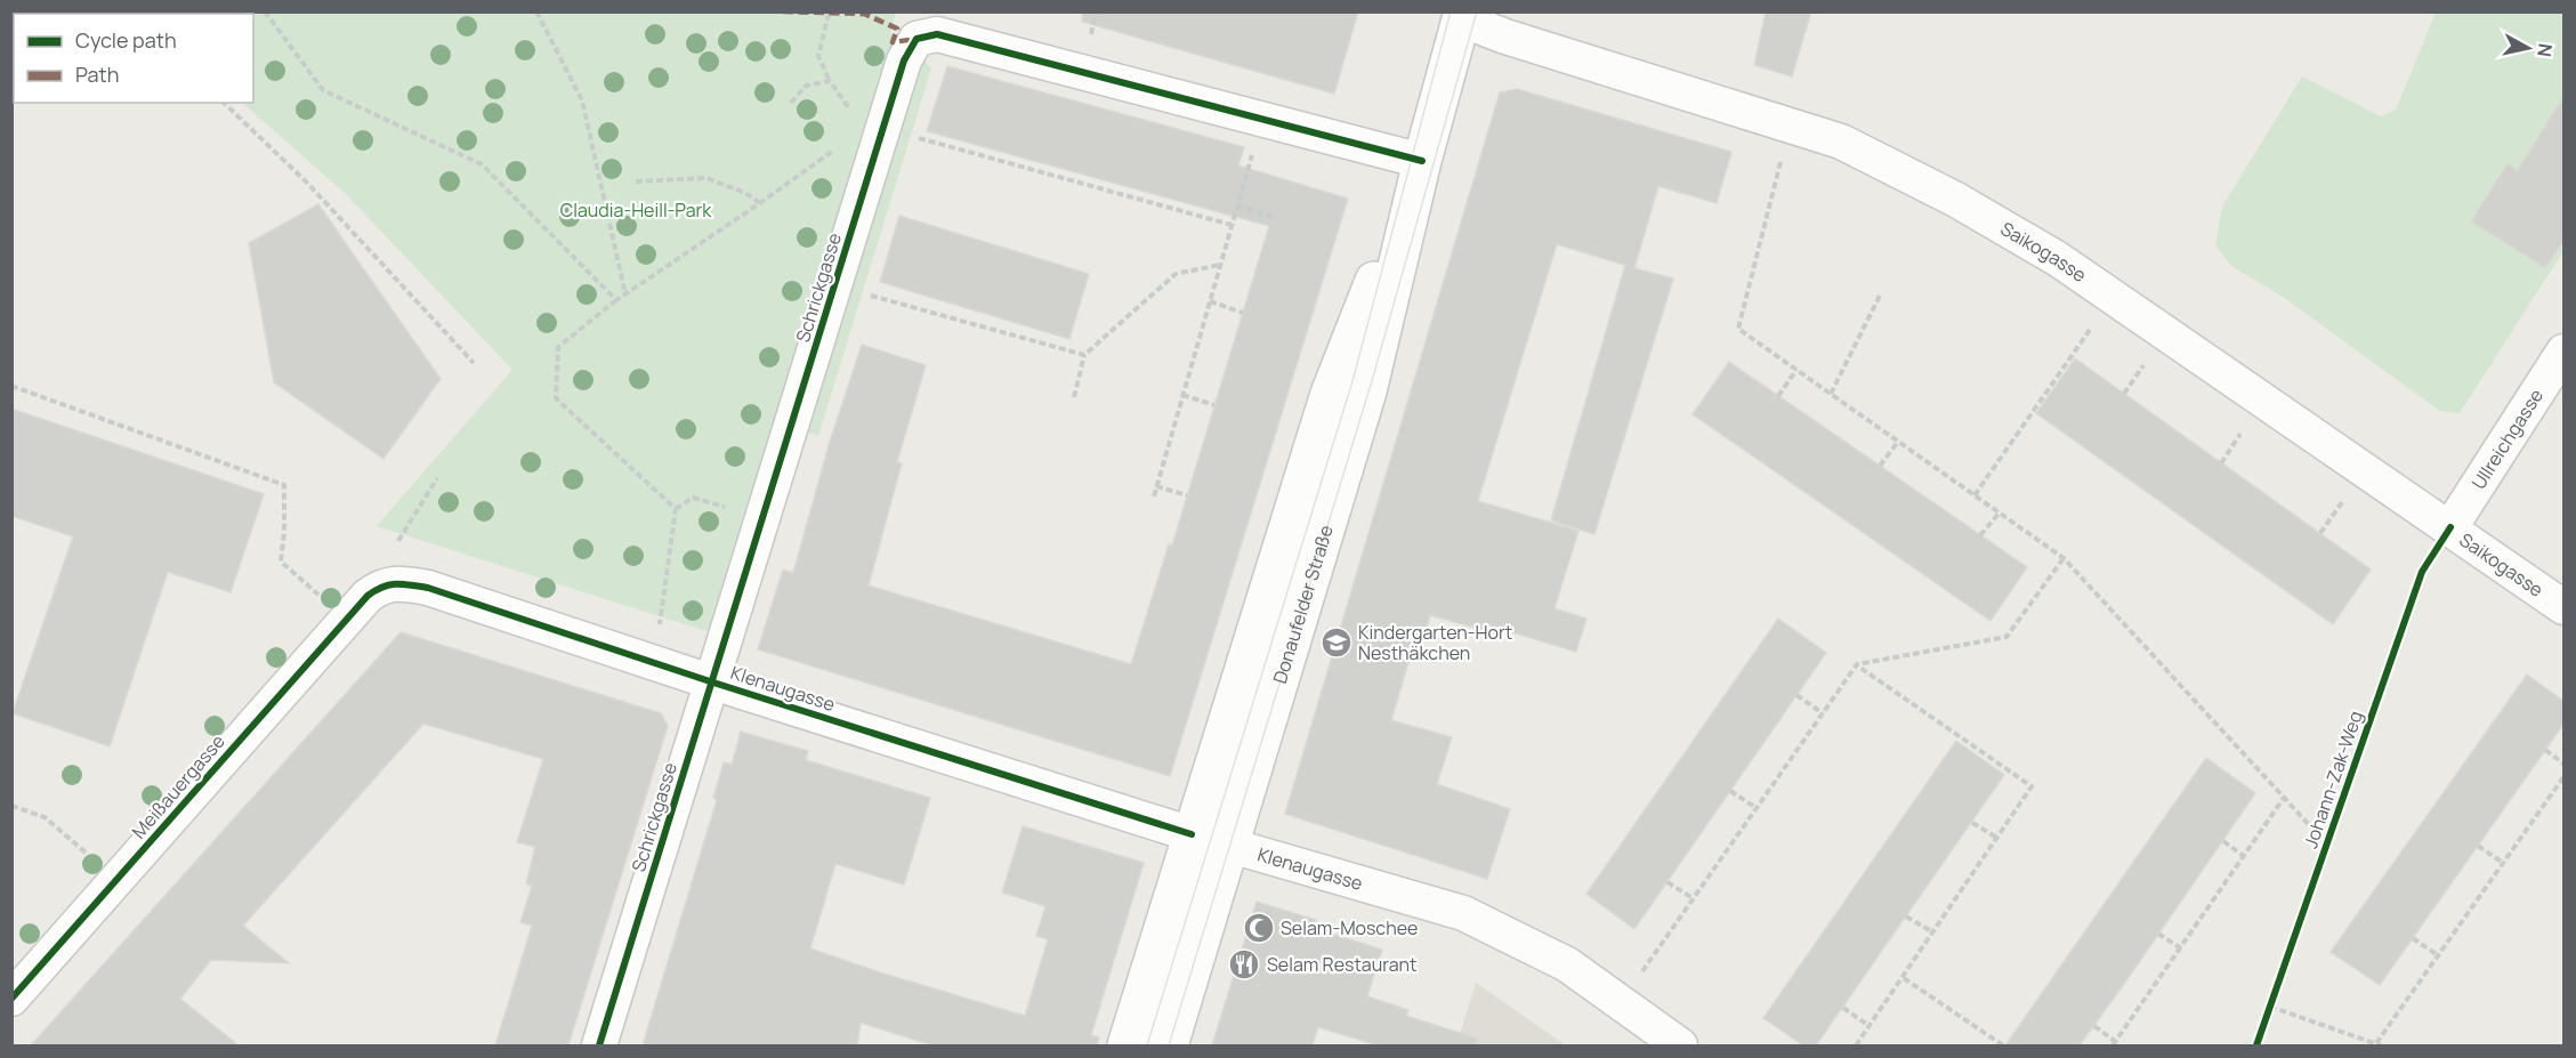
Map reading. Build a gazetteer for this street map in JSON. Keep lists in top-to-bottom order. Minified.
{"streets":{"main road":["Donaufelder Straße"],"street":["Saikogasse","Schrickgasse","Ullreichgasse","Klenaugasse","Meißauergasse"],"cycle path":["Johann-Zak-Weg"]},"crossings":[["Saikogasse","Ullreichgasse"],["Saikogasse","Donaufelder Straße"],["Schrickgasse","Donaufelder Straße"],["Schrickgasse","Klenaugasse"],["Donaufelder Straße","Klenaugasse"],["Klenaugasse","Meißauergasse"]],"parks":["Claudia-Heill-Park"],"places":{"school or university":["Kindergarten-Hort Nesthäkchen"],"mosque":["Selam-Moschee"],"restaurant":["Selam Restaurant"]},"legend":["Cycle path","Path"],"north":"right"}
